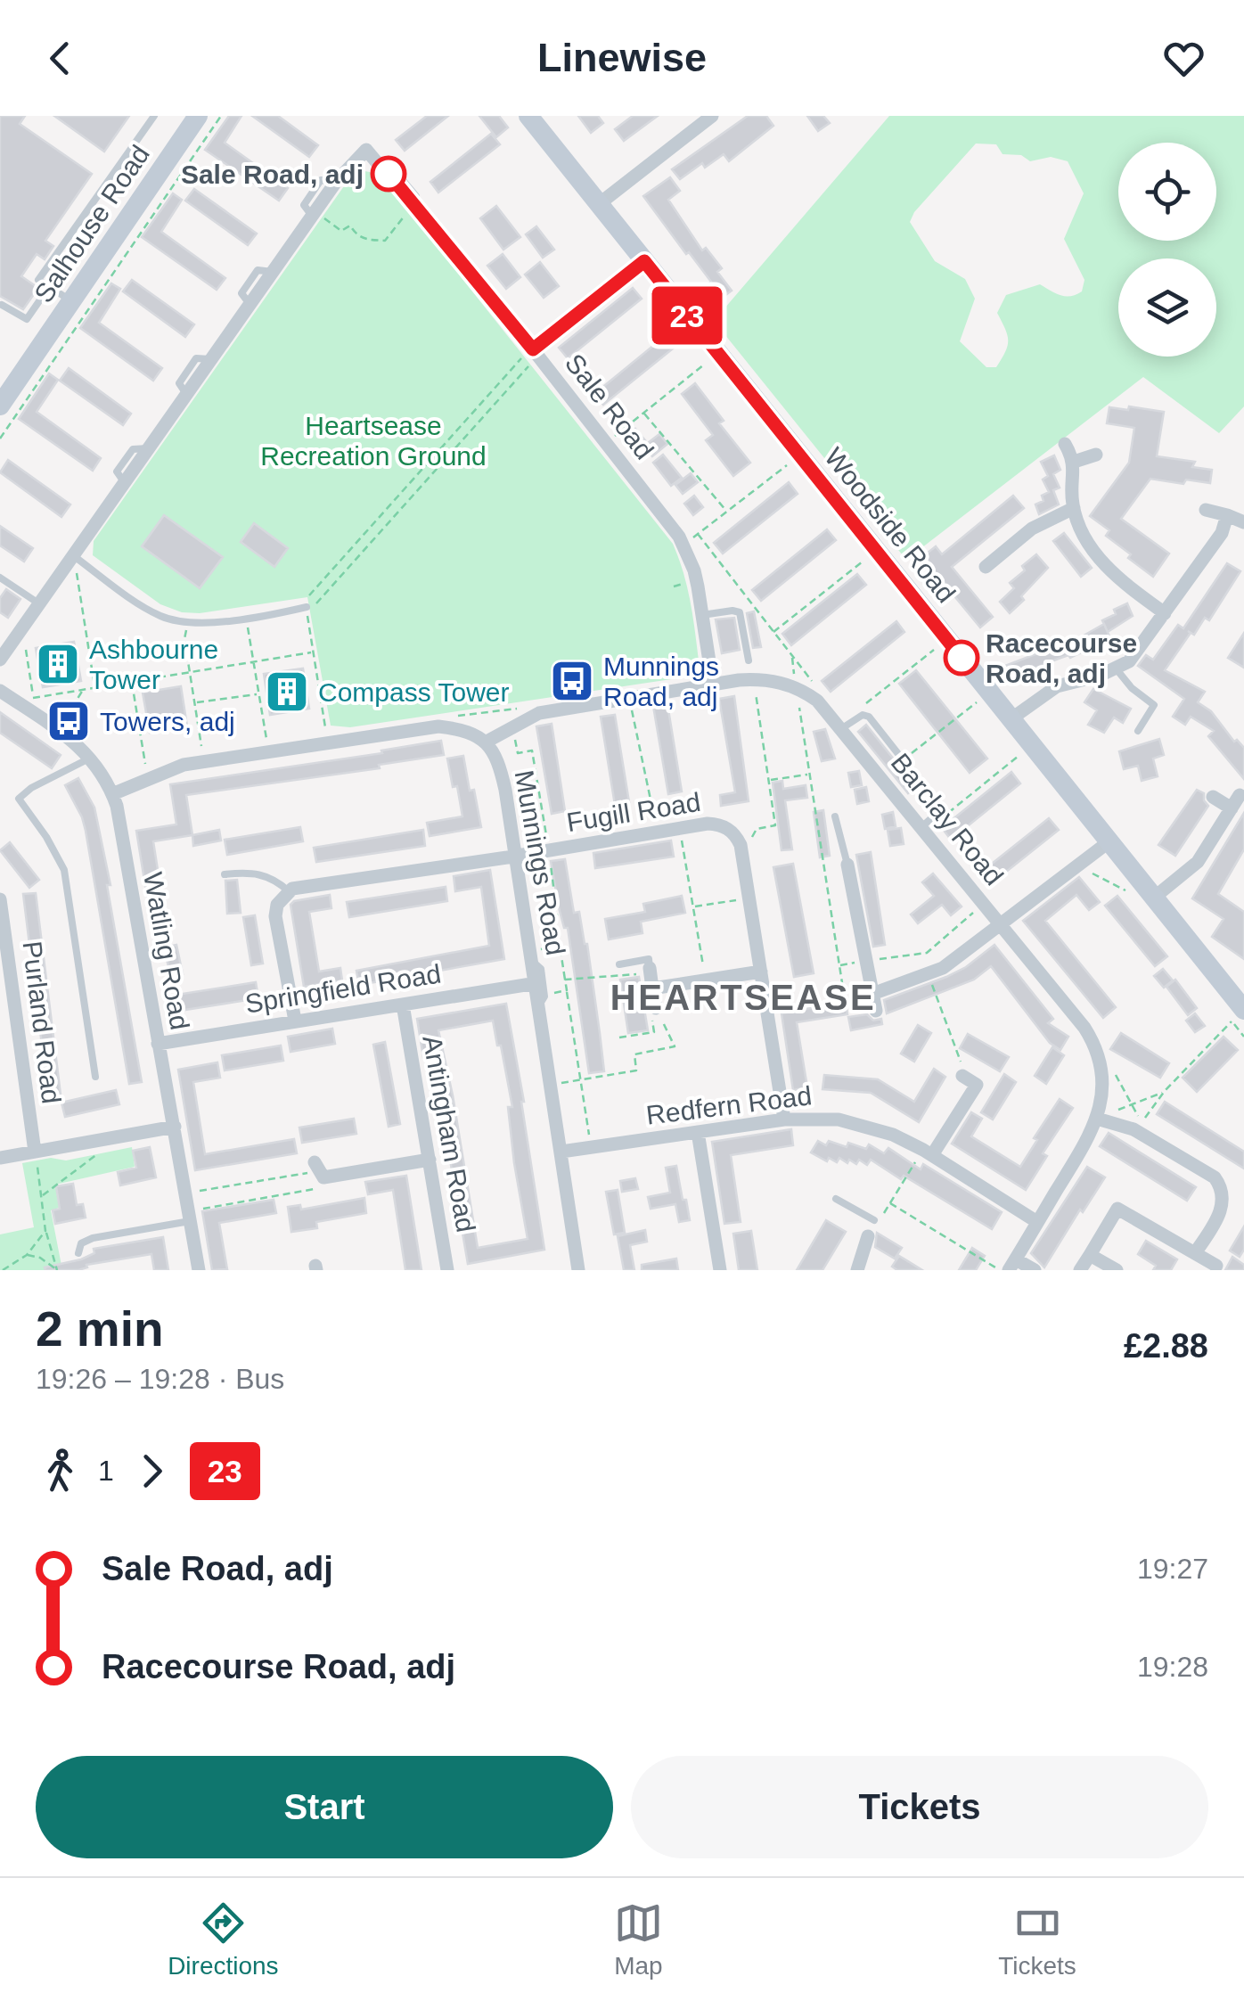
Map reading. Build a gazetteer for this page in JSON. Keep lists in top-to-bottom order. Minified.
{"streets":{"street":["Salhouse Road","Sale Road","Woodside Road","Fugill Road","Barclay Road","Munnings Road","Watling Road","Springfield Road","Purland Road","Redfern Road","Antingham Road"]},"crossings":[["Sale Road","Barclay Road"],["Fugill Road","Munnings Road"],["Barclay Road","Munnings Road"],["Barclay Road","Redfern Road"],["Munnings Road","Watling Road"],["Munnings Road","Springfield Road"],["Munnings Road","Redfern Road"],["Watling Road","Springfield Road"],["Springfield Road","Antingham Road"]],"districts":["HEARTSEASE"],"parks":["Heartsease Recreation Ground"],"places":{"other":["Sale Road, adj","Racecourse Road, adj"],"building":["Ashbourne Tower","Compass Tower"],"bus stop":["Munnings Road, adj","Towers, adj"]},"lines":["bus line 23"],"page":{"header":"Linewise","on_map":"23","heading":["2 min","19:26 – 19:28 · Bus","£2.88"],"legs":["1","23"],"list":[{"name":"Sale Road, adj","value":"19:27"},{"name":"Racecourse Road, adj","value":"19:28"}],"buttons":["Start","Tickets"],"tabs":["Directions","Map","Tickets"]}}
